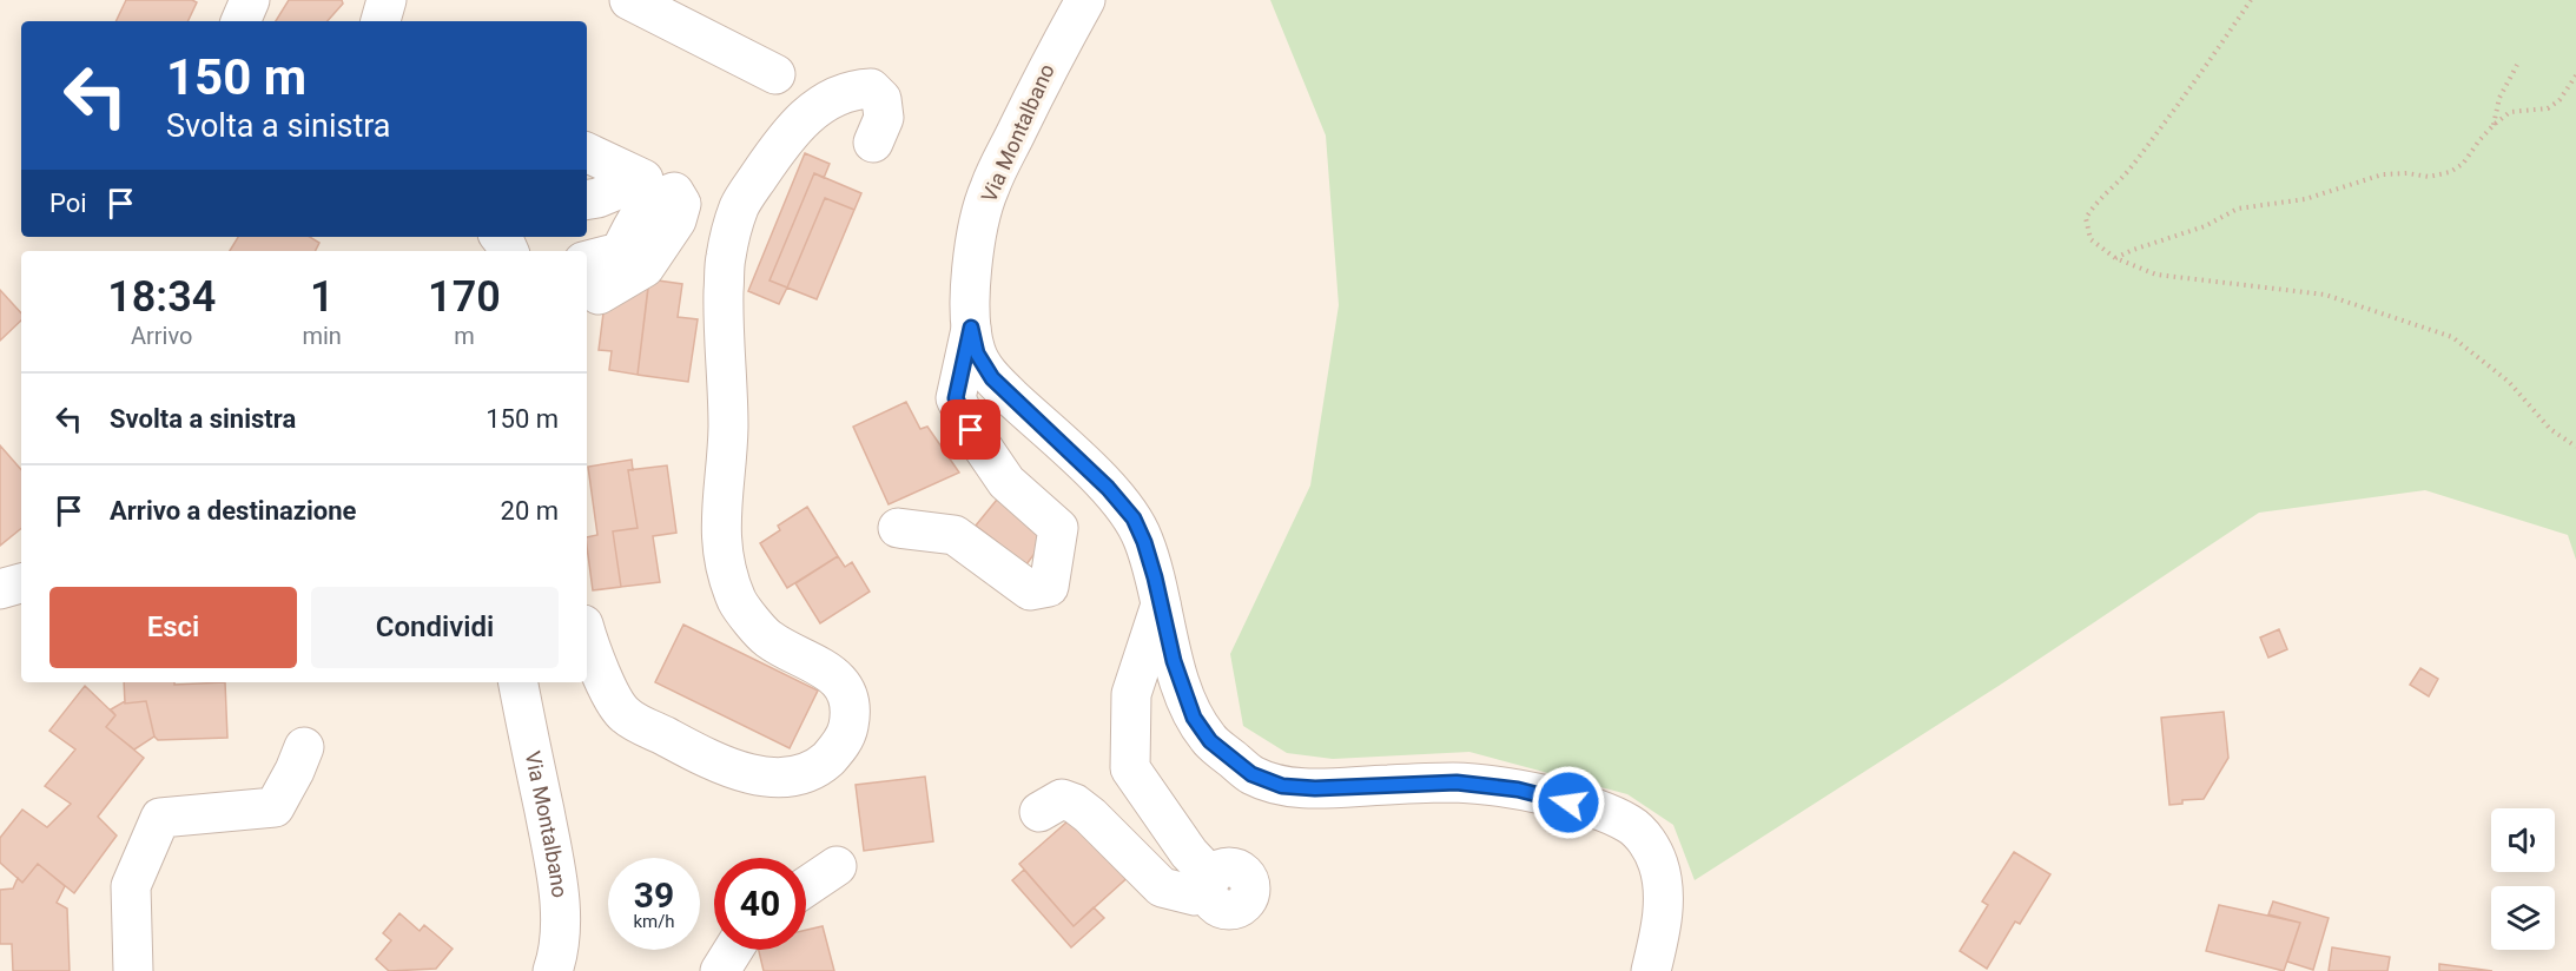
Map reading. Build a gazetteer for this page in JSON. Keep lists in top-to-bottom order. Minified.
{"streets":{"street":["Via Montalbano"]},"page":{"turn":["150 m","Svolta a sinistra"],"then":"Poi","eta":["18:34","Arrivo","1","min","170","m"],"list":[{"name":"Svolta a sinistra","value":"150 m"},{"name":"Arrivo a destinazione","value":"20 m"}],"buttons":["Esci","Condividi"],"speed":"39 km/h","limit":"40"}}
